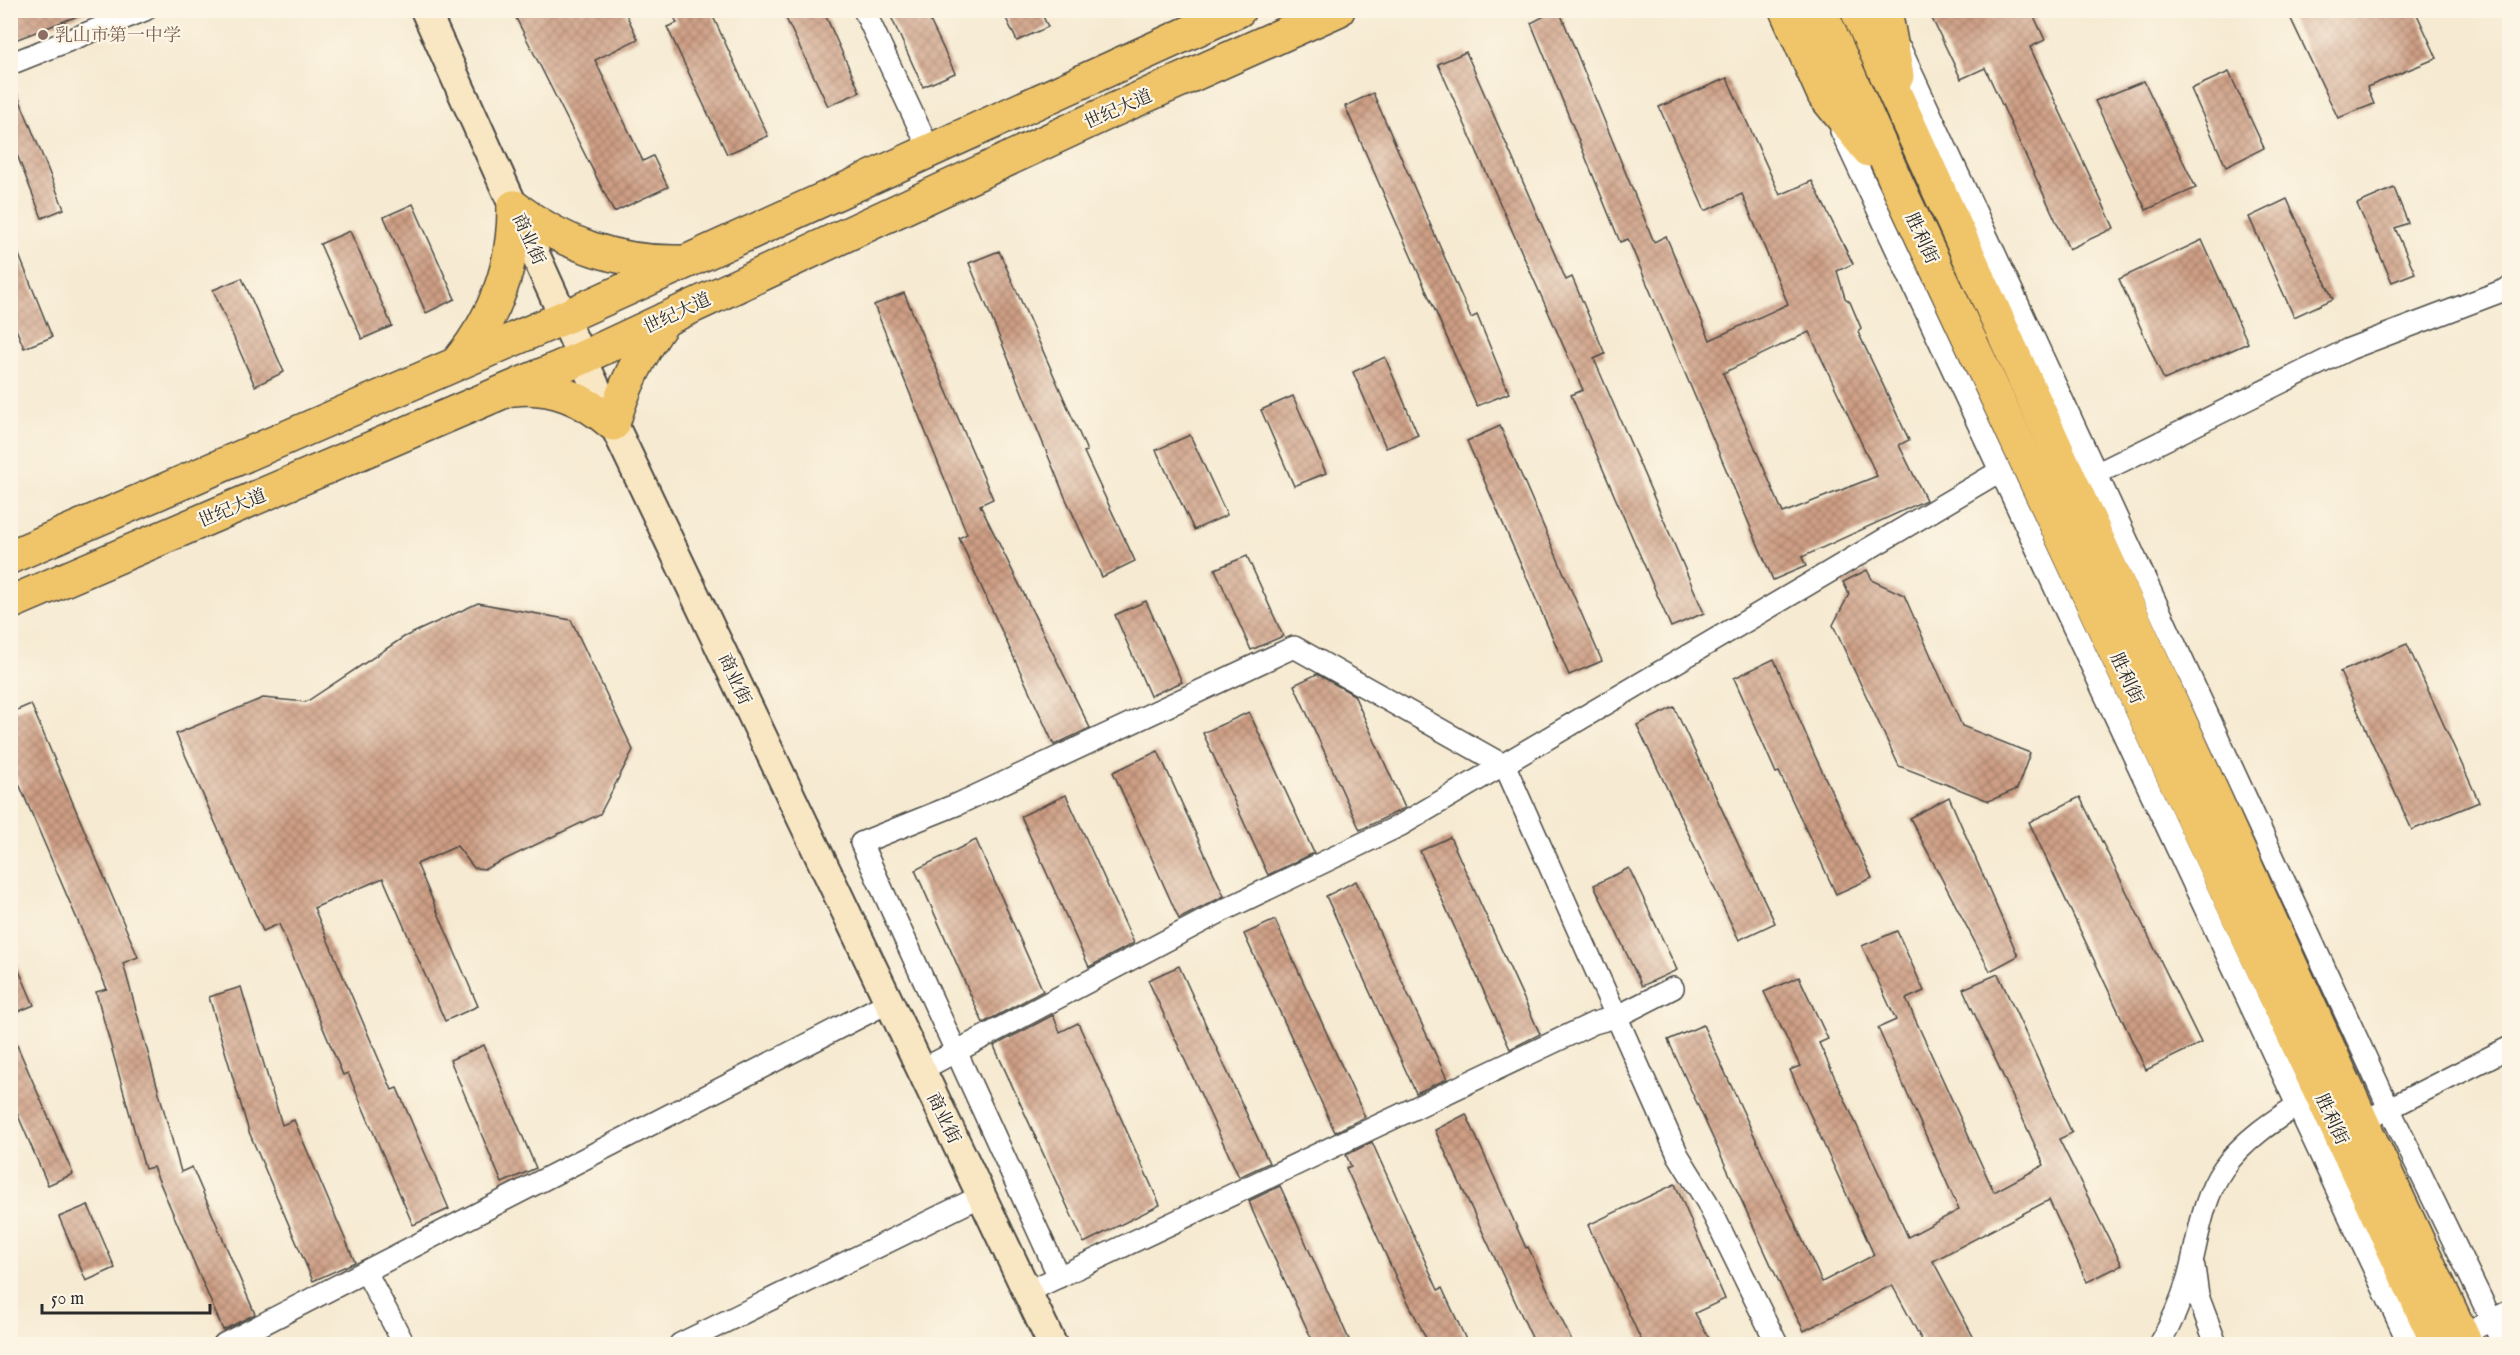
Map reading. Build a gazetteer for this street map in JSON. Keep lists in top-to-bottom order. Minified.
{"streets":{"main road":["世纪大道","胜利街"],"street":["商业街"]},"crossings":[["世纪大道","商业街"]],"places":["乳山市第一中学"],"scale_bar":"50 m"}
